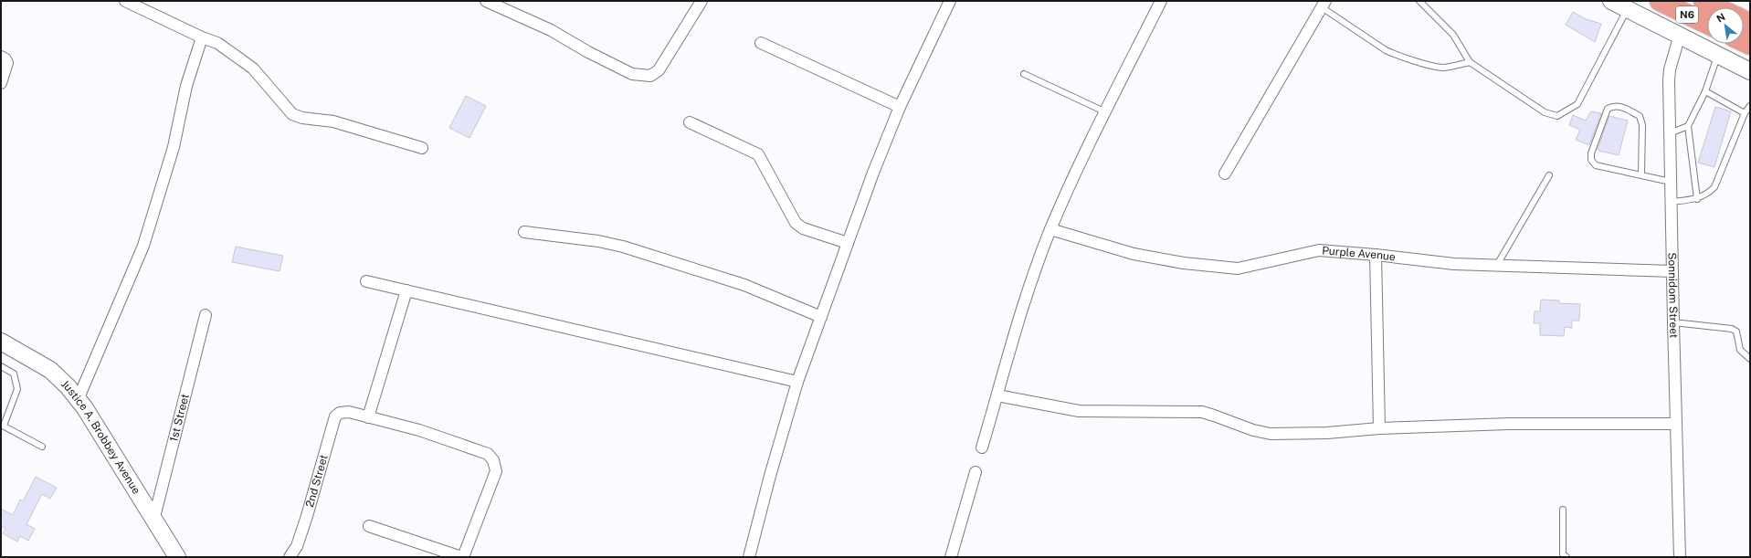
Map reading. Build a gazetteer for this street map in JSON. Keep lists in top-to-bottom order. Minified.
{"streets":{"highway":["N6"],"street":["Purple Avenue","Sonnidom Street","1st Street","Justice A. Brobbey Avenue","2nd Street"]},"crossings":[["Purple Avenue","Sonnidom Street"],["1st Street","Justice A. Brobbey Avenue"]],"north":"top left"}
